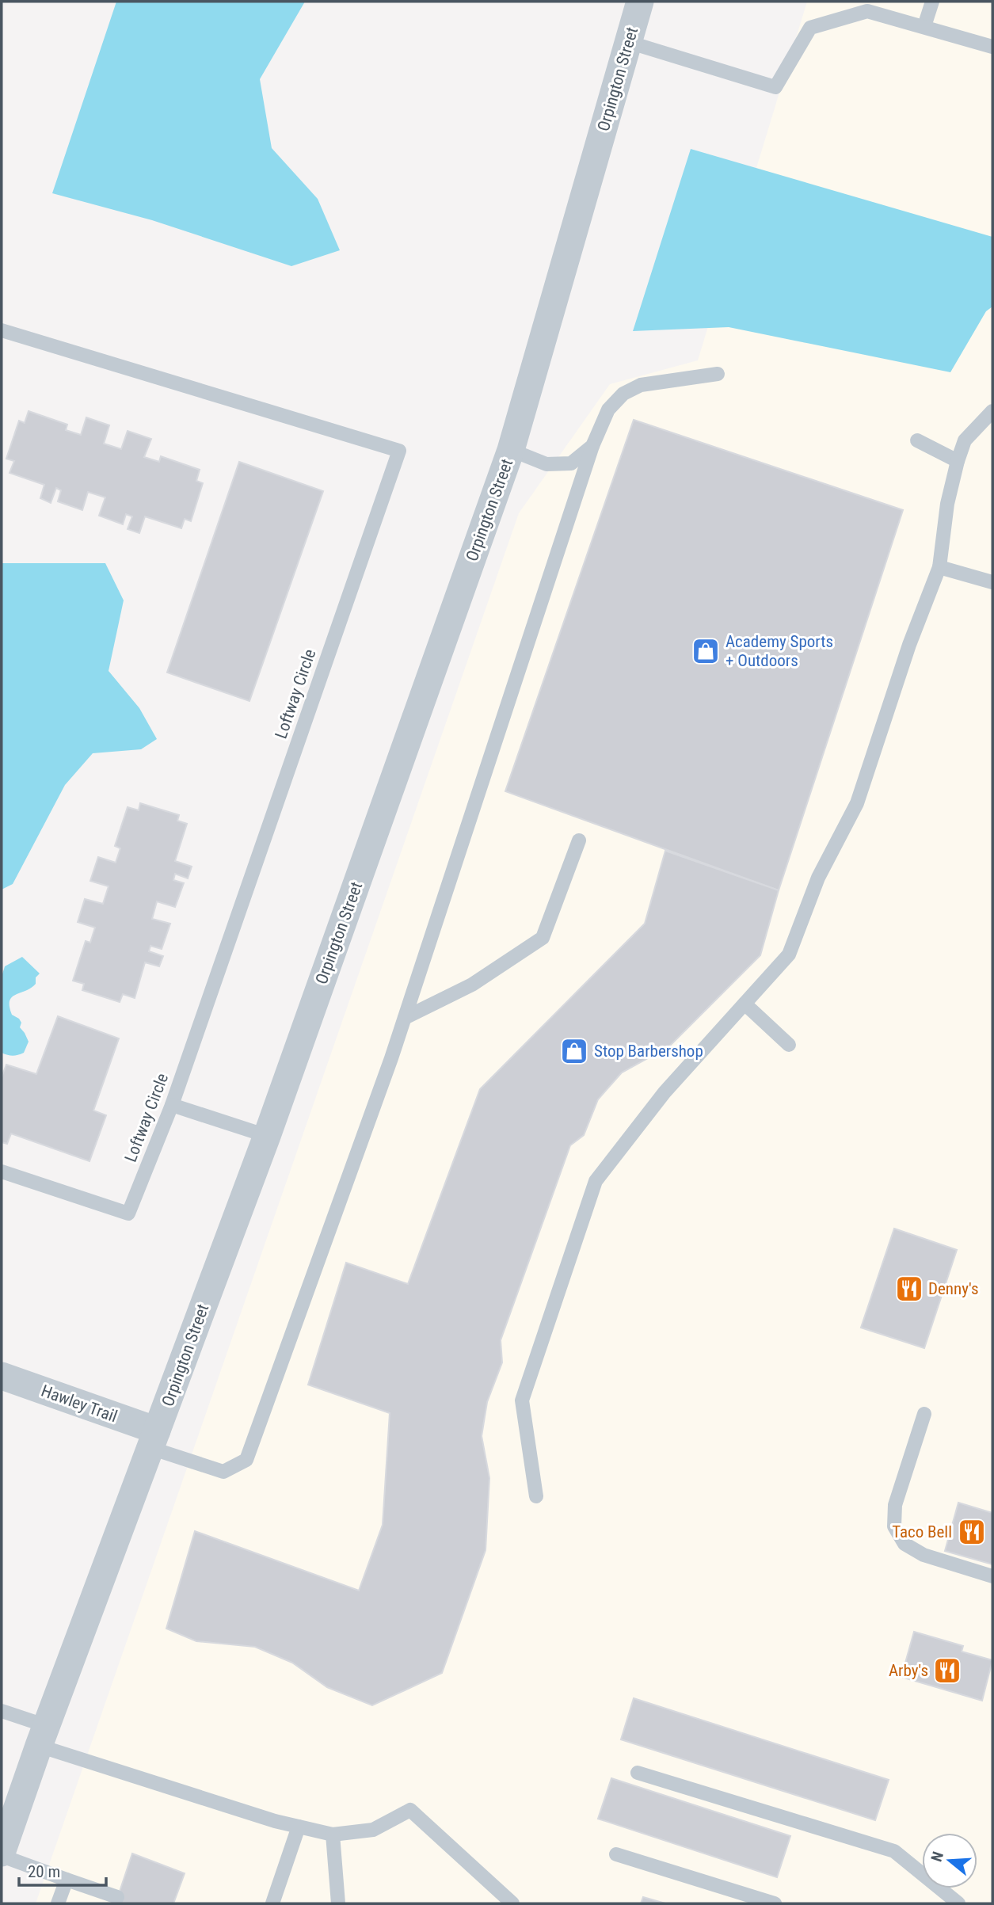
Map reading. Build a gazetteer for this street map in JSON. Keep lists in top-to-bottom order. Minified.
{"streets":{"street":["Orpington Street","Hawley Trail"],"lane":["Loftway Circle"]},"crossings":[["Orpington Street","Hawley Trail"]],"places":{"shop":["Academy Sports + Outdoors","Stop Barbershop"],"restaurant":["Denny's","Taco Bell","Arby's"]},"scale_bar":"20 m","north":"left"}
